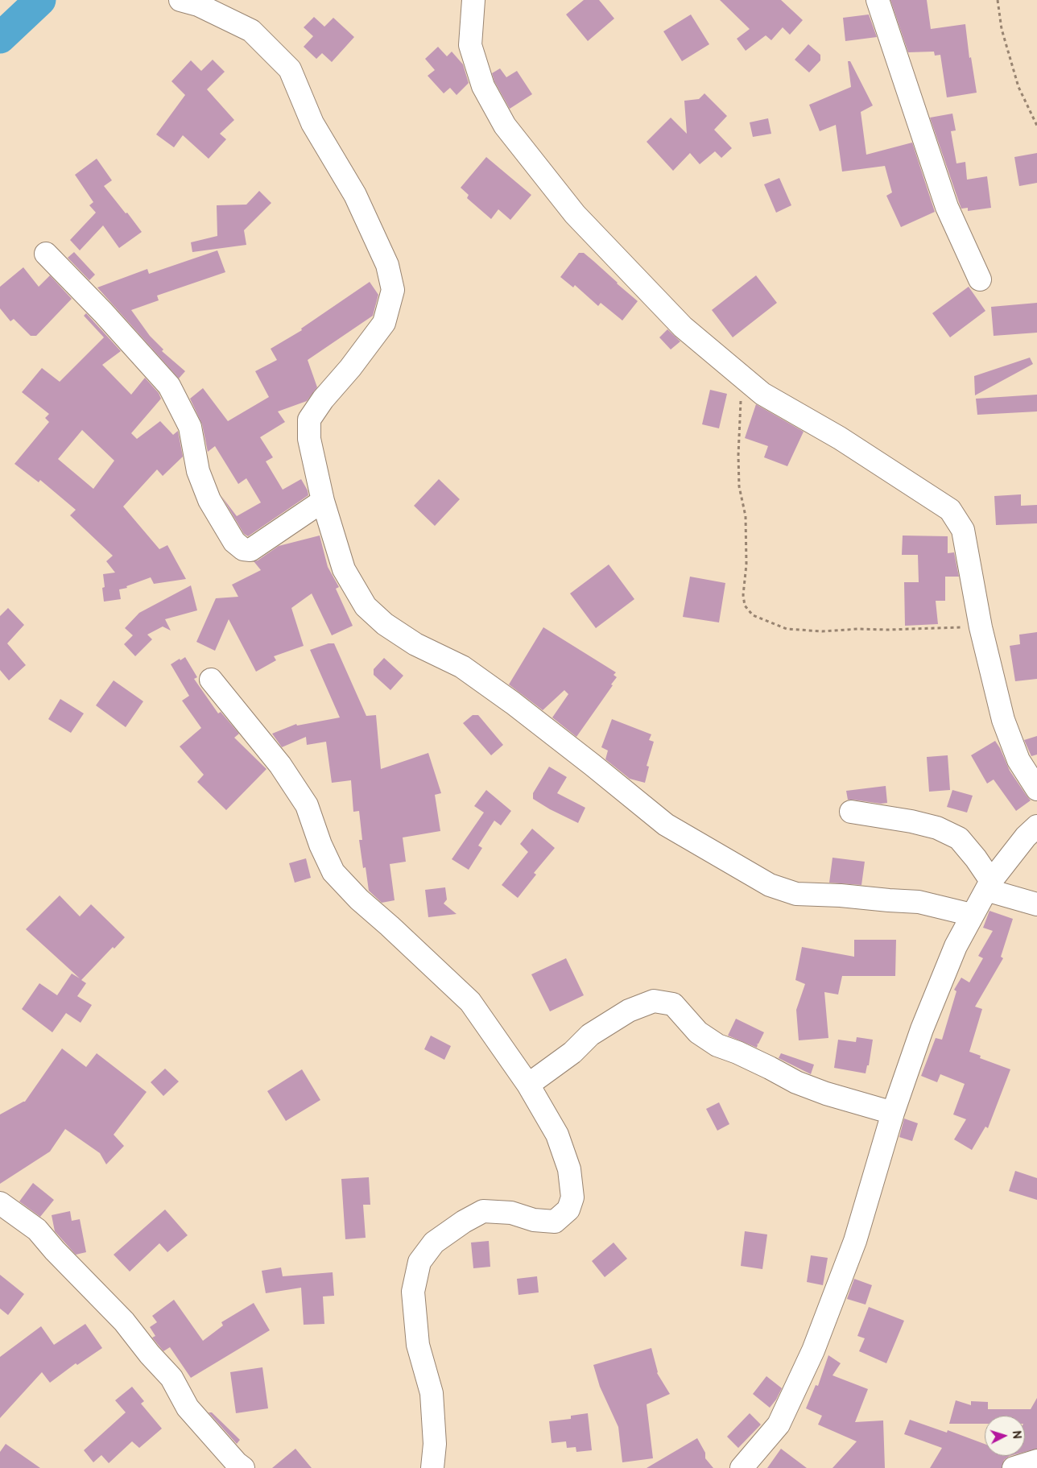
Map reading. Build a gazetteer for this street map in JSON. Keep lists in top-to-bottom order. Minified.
{"north":"right"}
